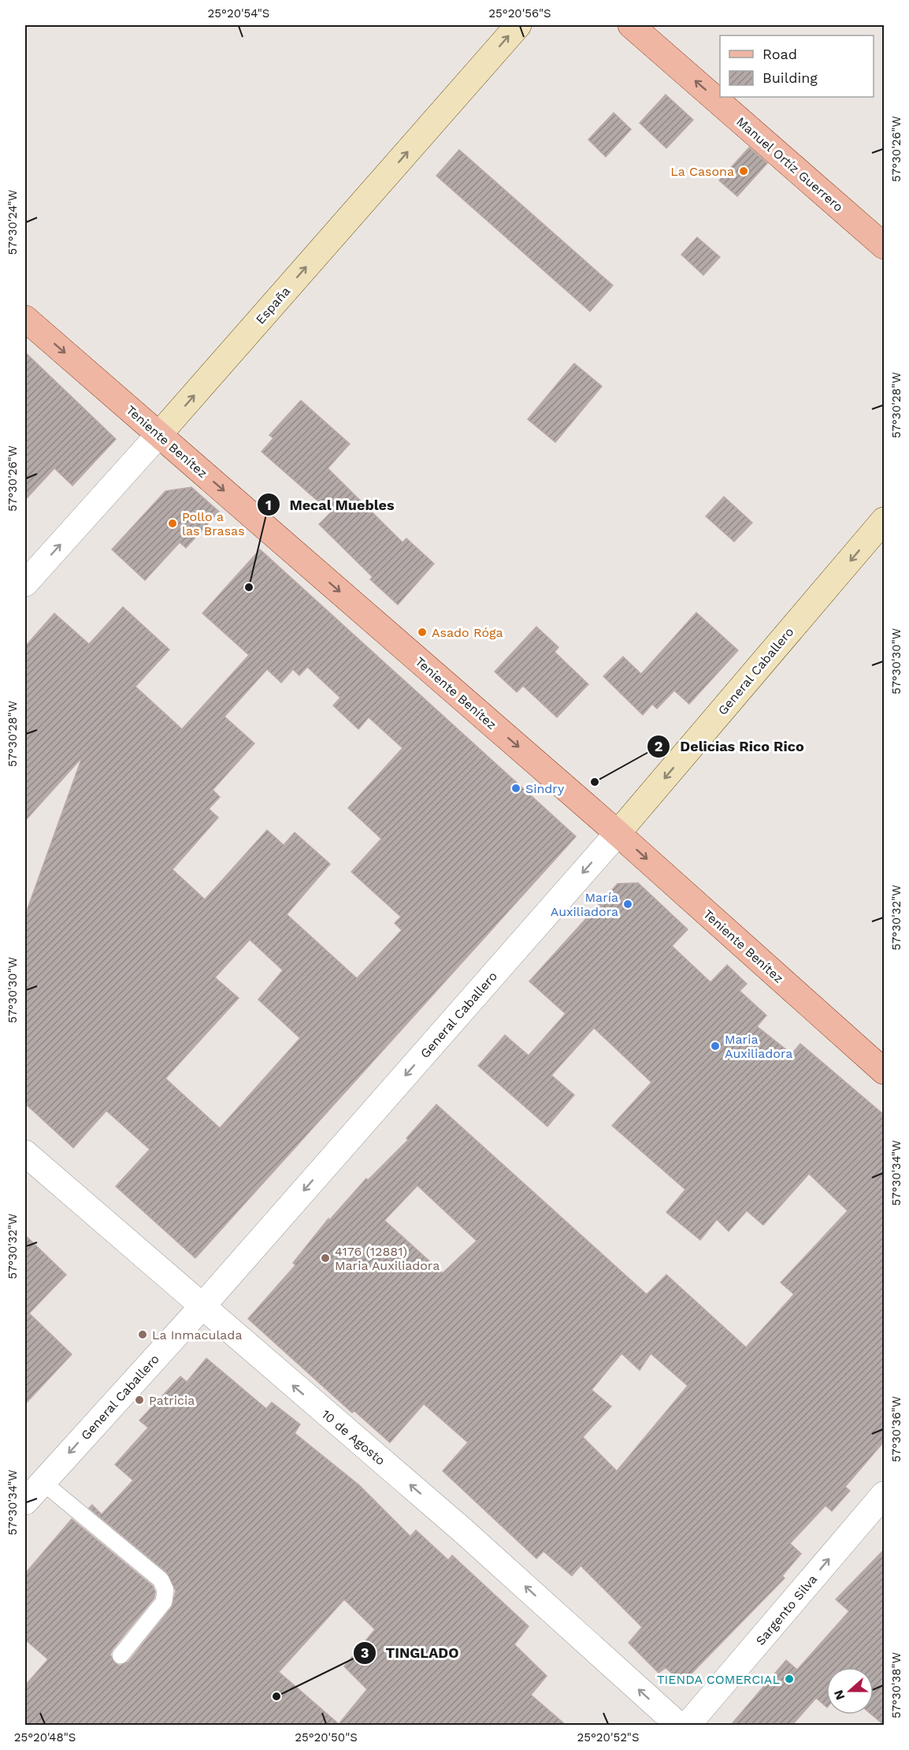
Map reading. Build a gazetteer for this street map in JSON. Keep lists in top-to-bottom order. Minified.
{"streets":{"main road":["Manuel Ortíz Guerrero","Teniente Benítez"],"street":["España","General Caballero","10 de Agosto","Sargento Silva"]},"crossings":[["España","Teniente Benítez"],["Teniente Benítez","General Caballero"],["General Caballero","10 de Agosto"]],"one_way":["Manuel Ortíz Guerrero","España","Teniente Benítez","General Caballero","10 de Agosto","Sargento Silva"],"places":["La Casona","Pollo a las Brasas","Mecal Muebles","Asado Róga","Delicias Rico Rico","Sindry","María Auxiliadora","Maria Auxiliadora","4176 (12881) Maria Auxiliadora","La Inmaculada","Patricia","TIENDA COMERCIAL","TINGLADO"],"legend":["Road","Building"],"north":"left","coordinates":["25°20'54\"S","25°20'56\"S","57°30'26\"W","57°30'24\"W","57°30'28\"W","57°30'30\"W","57°30'32\"W","57°30'34\"W","57°30'36\"W","57°30'38\"W","25°20'48\"S","25°20'50\"S","25°20'52\"S"]}
